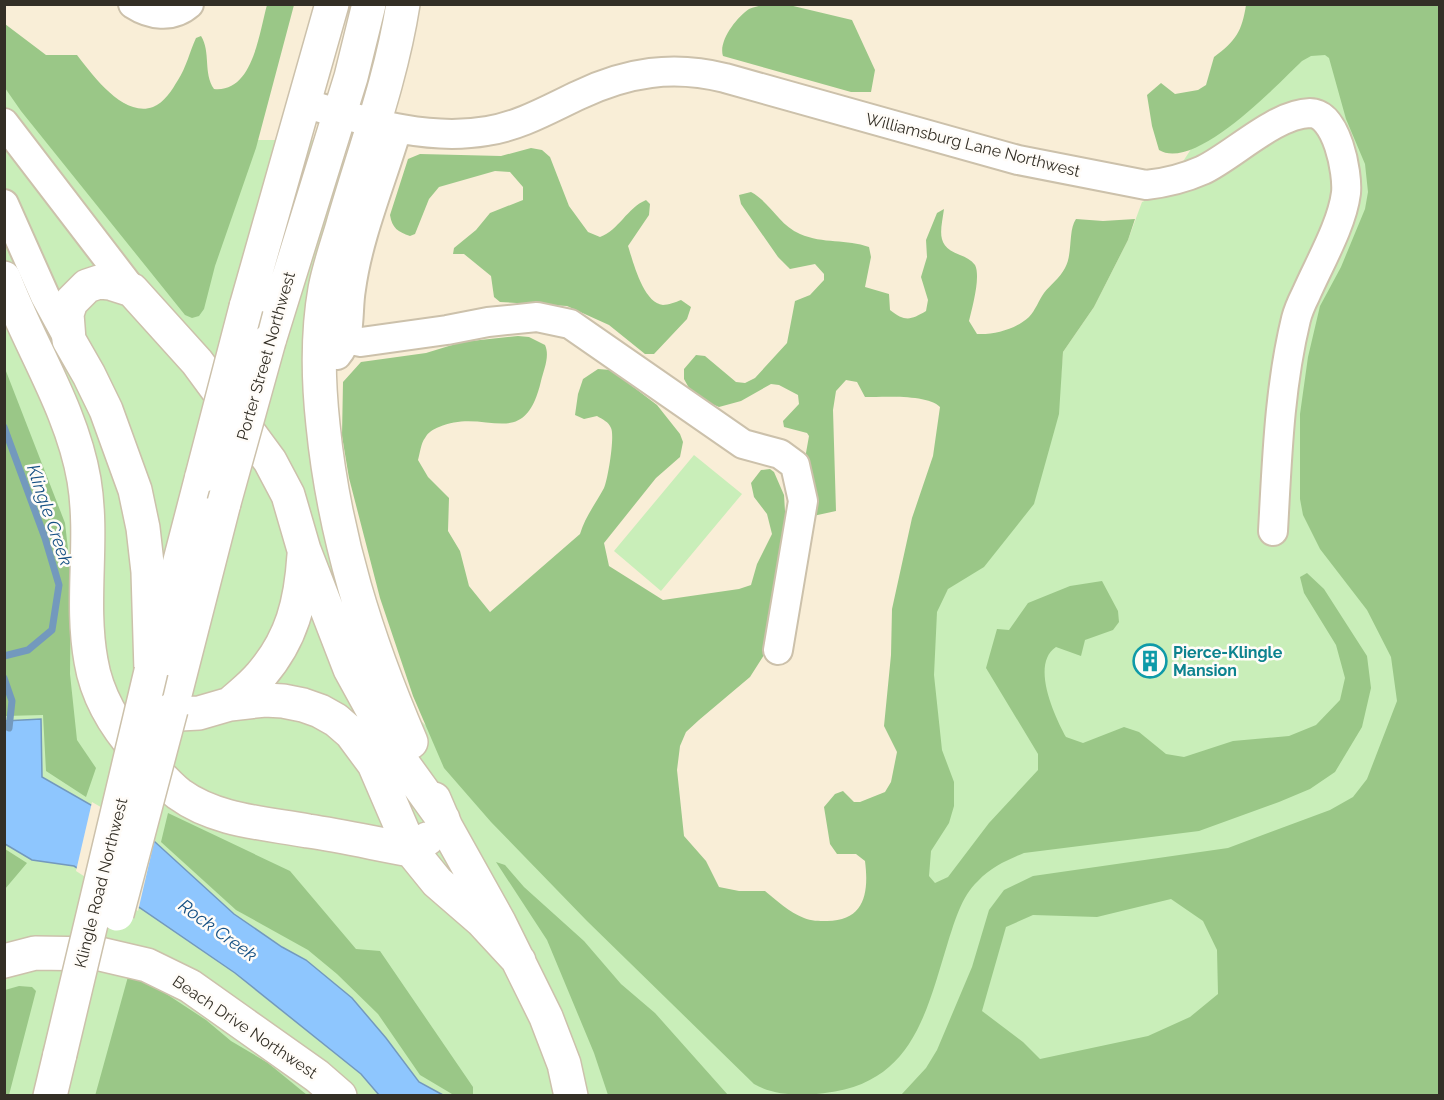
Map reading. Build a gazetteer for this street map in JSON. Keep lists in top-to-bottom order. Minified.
{"streets":{"main road":["Porter Street Northwest","Klingle Road Northwest","Beach Drive Northwest"],"street":["Williamsburg Lane Northwest"]},"crossings":[["Williamsburg Lane Northwest","Porter Street Northwest"],["Porter Street Northwest","Klingle Road Northwest"]],"water":["Klingle Creek","Rock Creek"],"places":{"building":["Pierce-Klingle Mansion"]}}
